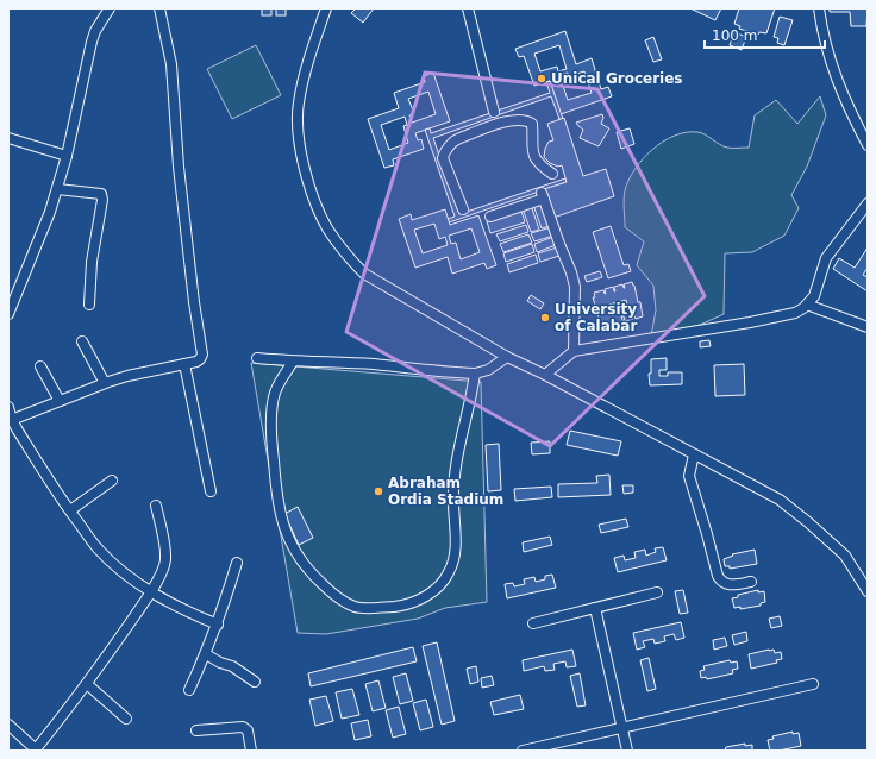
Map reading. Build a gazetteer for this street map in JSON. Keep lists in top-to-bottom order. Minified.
{"places":["Unical Groceries","University of Calabar","Abraham Ordia Stadium"],"scale_bar":"100 m"}
